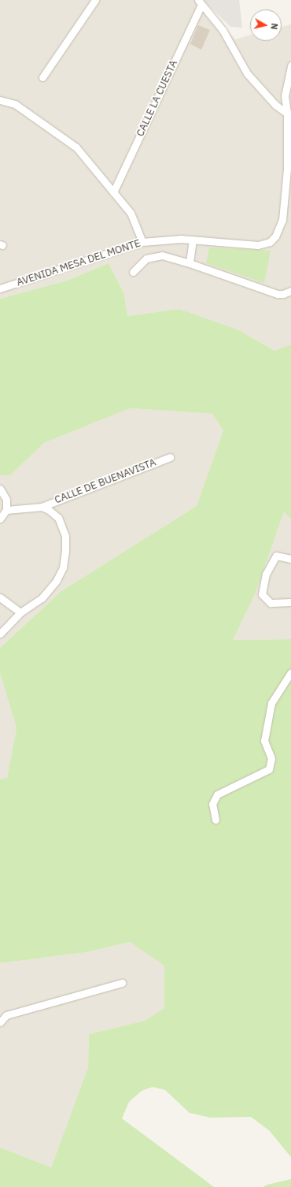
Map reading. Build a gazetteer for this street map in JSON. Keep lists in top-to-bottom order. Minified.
{"streets":{"street":["CALLE LA CUESTA","AVENIDA MESA DEL MONTE","CALLE DE BUENAVISTA"]},"north":"right"}
